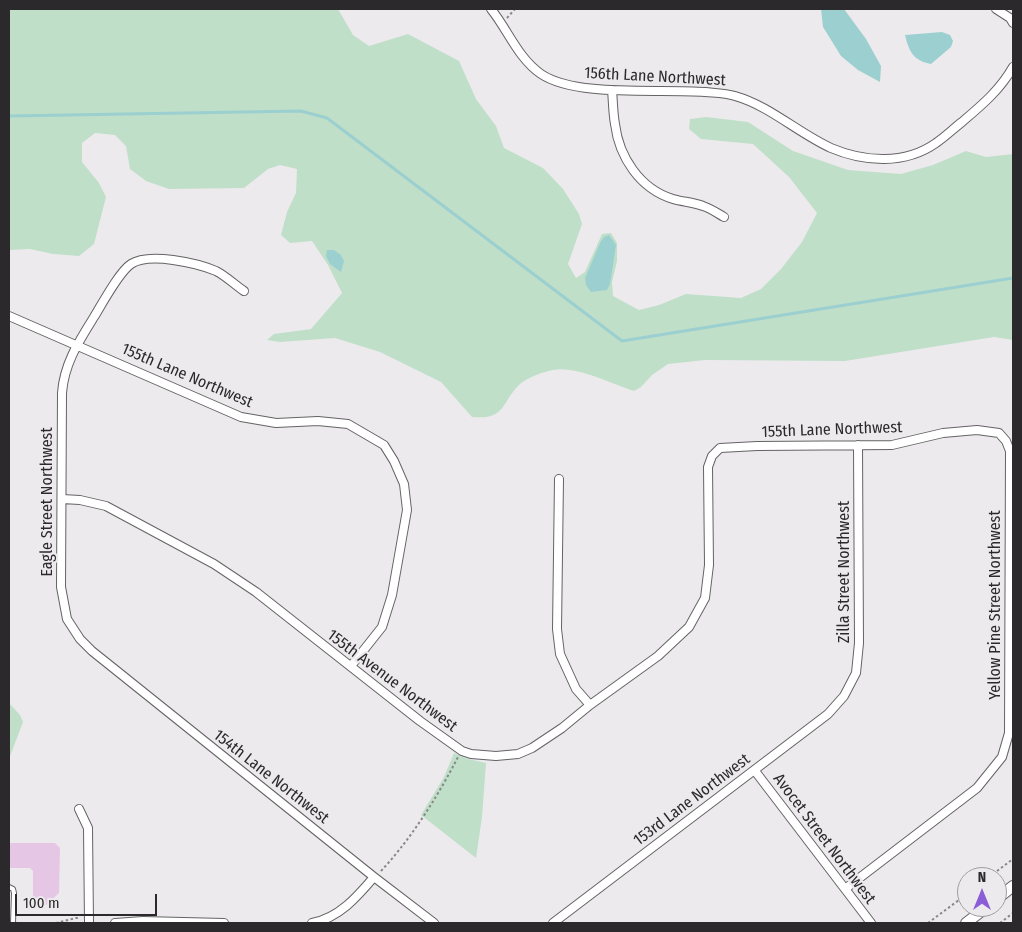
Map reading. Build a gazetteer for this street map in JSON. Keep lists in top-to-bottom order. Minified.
{"streets":{"street":["156th Lane Northwest","155th Lane Northwest","Eagle Street Northwest","Zilla Street Northwest","Yellow Pine Street Northwest","155th Avenue Northwest","154th Lane Northwest","153rd Lane Northwest","Avocet Street Northwest"]},"crossings":[["155th Lane Northwest","Eagle Street Northwest"],["155th Lane Northwest","Zilla Street Northwest"],["155th Lane Northwest","Yellow Pine Street Northwest"],["155th Lane Northwest","155th Avenue Northwest"],["Eagle Street Northwest","155th Avenue Northwest"],["Eagle Street Northwest","154th Lane Northwest"],["Zilla Street Northwest","153rd Lane Northwest"],["Yellow Pine Street Northwest","Avocet Street Northwest"],["153rd Lane Northwest","Avocet Street Northwest"]],"scale_bar":"100 m","north":"top"}
